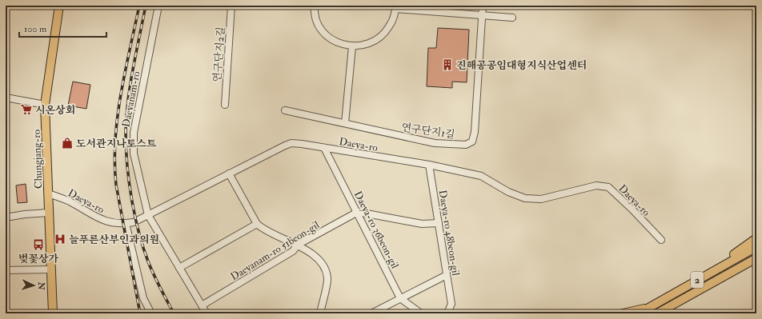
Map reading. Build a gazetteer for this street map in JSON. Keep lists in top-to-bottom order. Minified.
{"streets":{"main road":["Chungjang-ro","2"],"street":["연구단지2길","Daeyanam-ro","연구단지1길","Daeya-ro","Daeya-ro 36beon-gil","Daeya-ro 48beon-gil","Daeyanam-ro 51beon-gil"]},"crossings":[["Daeyanam-ro","Daeya-ro"],["Daeyanam-ro","Daeyanam-ro 51beon-gil"],["Daeya-ro","Chungjang-ro"],["Daeya-ro","Daeya-ro 36beon-gil"],["Daeya-ro","Daeya-ro 48beon-gil"],["Daeya-ro 36beon-gil","Daeyanam-ro 51beon-gil"]],"places":{"building":["진해공공임대형지식산업센터"],"supermarket":["시온상회"],"shop":["도서관지나토스트"],"hospital":["늘푸른산부인과의원"],"bus stop":["벚꽃상가"]},"scale_bar":"100 m","north":"right"}
